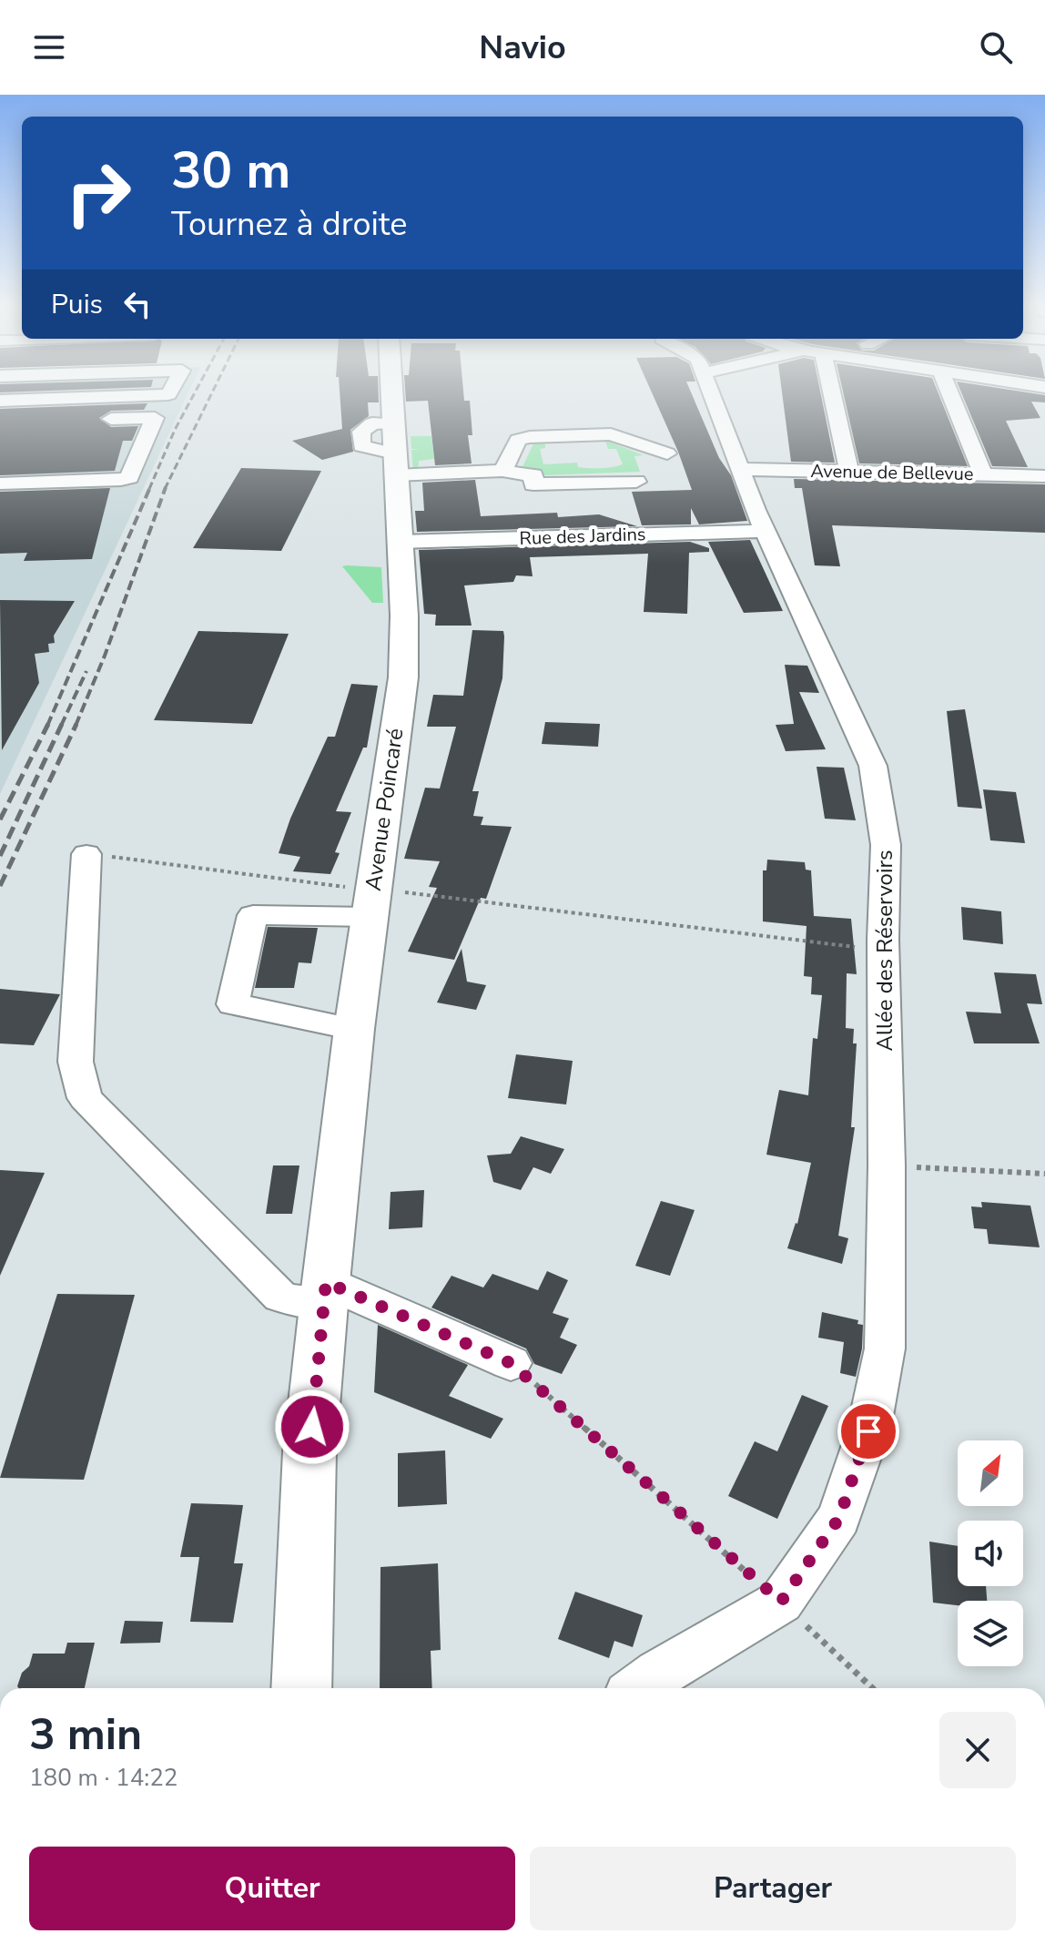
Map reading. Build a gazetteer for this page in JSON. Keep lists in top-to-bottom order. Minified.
{"streets":{"main road":["Avenue Poincaré"],"street":["Avenue de Bellevue","Rue des Jardins","Allée des Réservoirs"]},"crossings":[["Avenue de Bellevue","Allée des Réservoirs"],["Rue des Jardins","Avenue Poincaré"],["Rue des Jardins","Allée des Réservoirs"]],"north":"top right","page":{"header":"Navio","turn":["30 m","Tournez à droite"],"then":"Puis","heading":["3 min","180 m · 14:22"],"buttons":["Quitter","Partager"]}}
